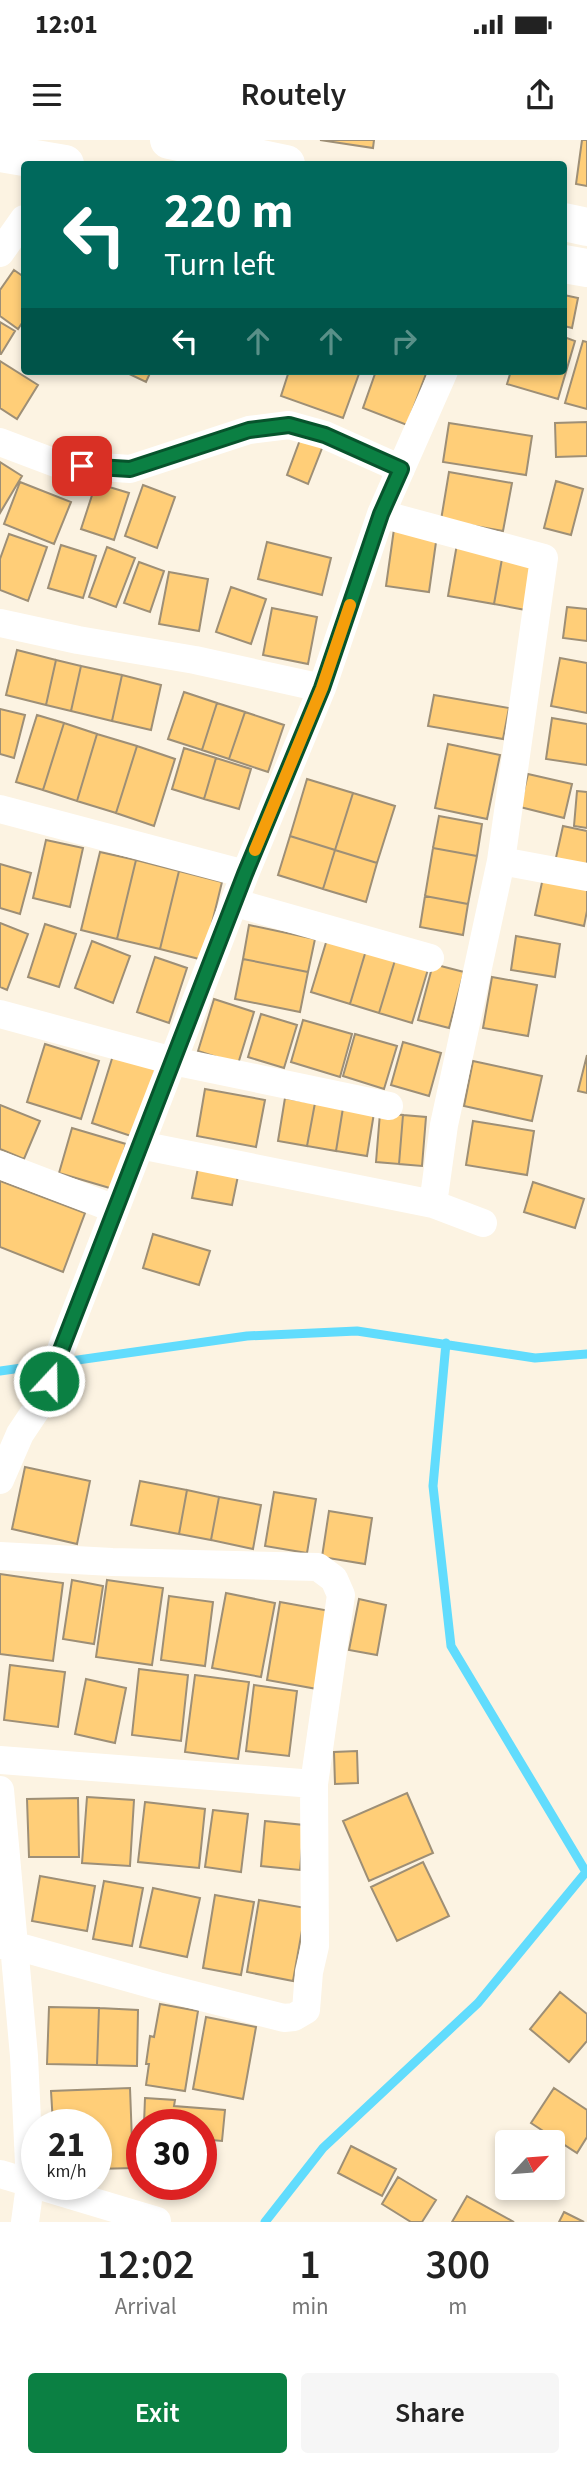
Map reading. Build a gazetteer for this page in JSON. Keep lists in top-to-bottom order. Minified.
{"north":"top right","page":{"status":"12:01","header":"Routely","turn":["220 m","Turn left"],"speed":"21 km/h","limit":"30","eta":["12:02","Arrival","1","min","300","m"],"buttons":["Exit","Share"]}}
